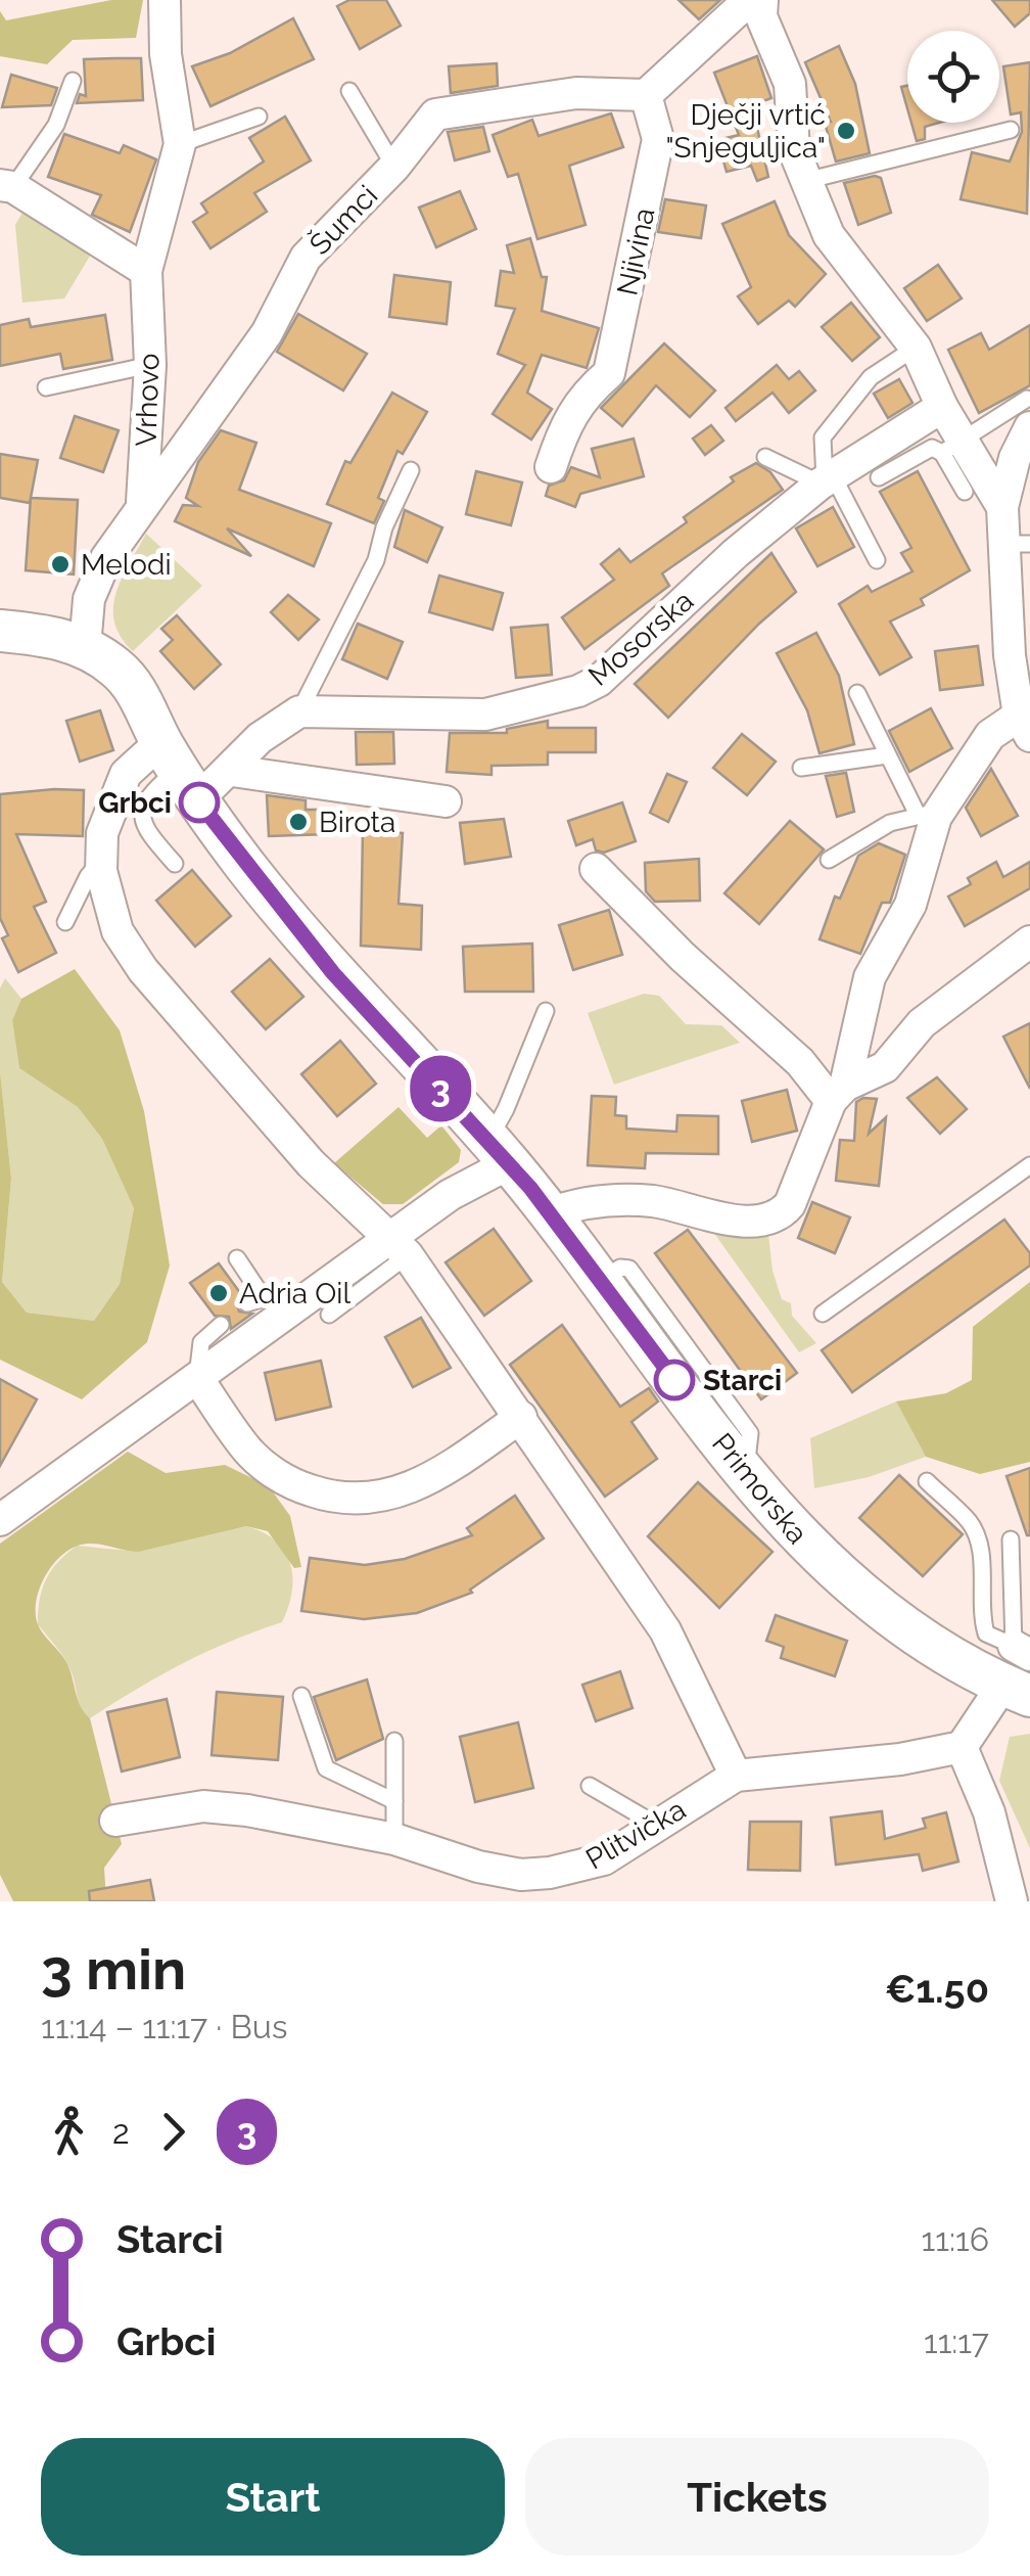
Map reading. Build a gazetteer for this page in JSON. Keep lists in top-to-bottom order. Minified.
{"streets":{"street":["Šumci","Njivina","Vrhovo","Mosorska","Primorska","Plitvička"]},"crossings":[["Šumci","Njivina"],["Šumci","Vrhovo"],["Vrhovo","Primorska"]],"places":["Dječji vrtić \"Snjeguljica\"","Melodi","Grbci","Birota","Adria Oil","Starci"],"lines":["bus line 3"],"page":{"on_map":"3","heading":["3 min","11:14 – 11:17 · Bus","€1.50"],"legs":["2","3"],"list":[{"name":"Starci","value":"11:16"},{"name":"Grbci","value":"11:17"}],"buttons":["Start","Tickets"]}}
